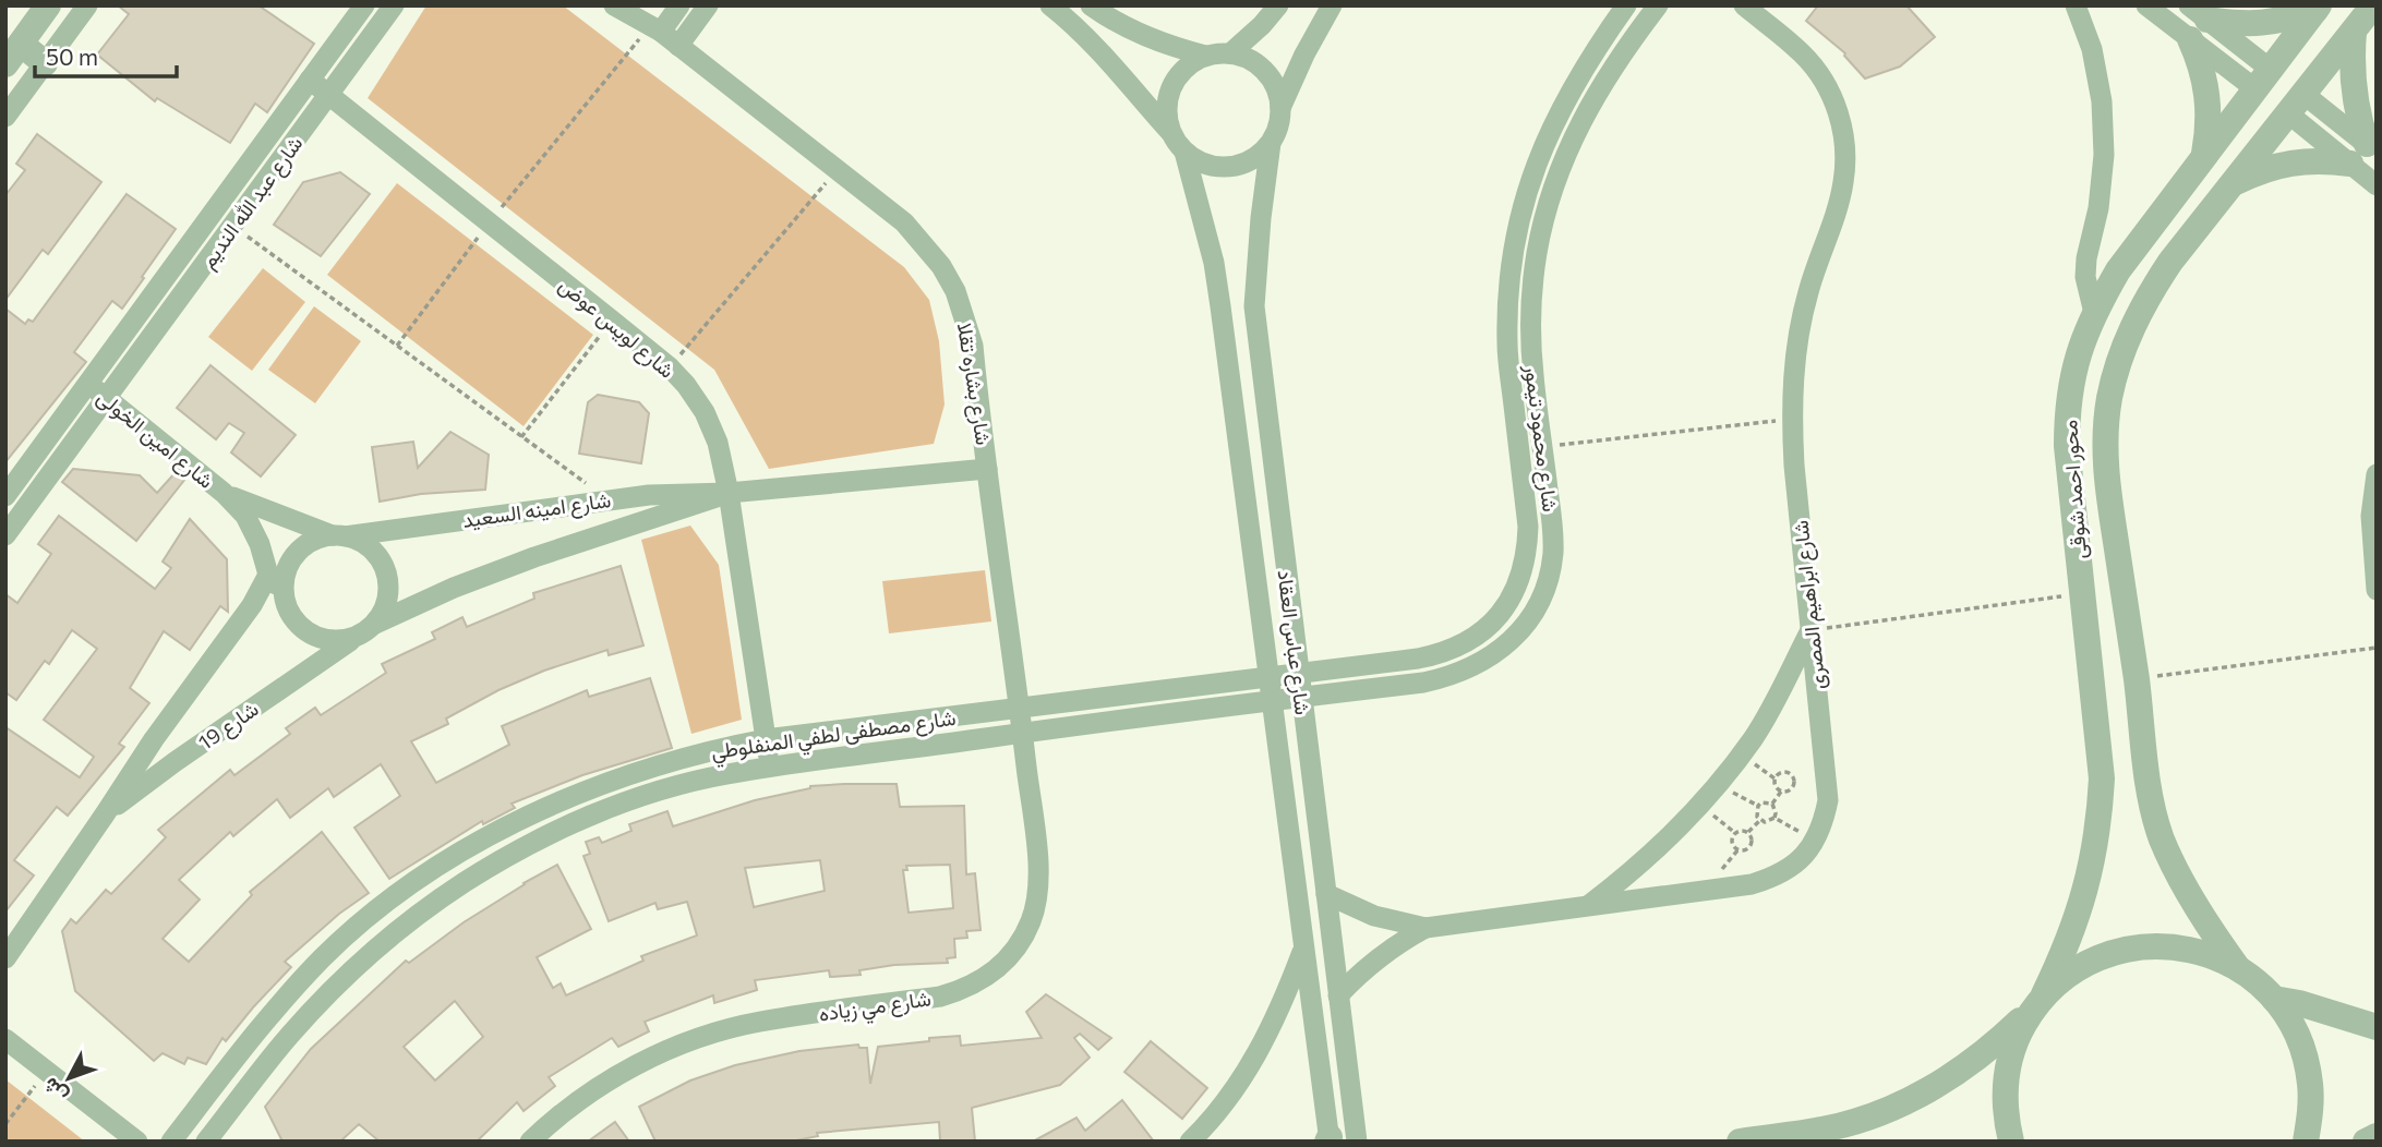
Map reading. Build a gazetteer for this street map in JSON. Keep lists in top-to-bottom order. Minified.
{"streets":{"street":["شارع عبد الله النديم","شارع لويس عوض","شارع بشاره تقلا","شارع امين الخولى","شارع محمود تيمور","محور احمد شوقى","شارع امينه السعيد","شارع ابراهيم المصرى","شارع عباس العقاد","شارع 19","شارع مصطفى لطفي المنفلوطي","شارع مي زياده"]},"crossings":[["شارع عبد الله النديم","شارع لويس عوض"],["شارع عبد الله النديم","شارع امين الخولى"],["شارع لويس عوض","شارع امينه السعيد"],["شارع لويس عوض","شارع مصطفى لطفي المنفلوطي"],["شارع بشاره تقلا","شارع امينه السعيد"],["شارع بشاره تقلا","شارع مصطفى لطفي المنفلوطي"],["شارع بشاره تقلا","شارع مي زياده"],["شارع امين الخولى","شارع امينه السعيد"],["شارع امين الخولى","شارع 19"],["شارع محمود تيمور","شارع عباس العقاد"],["شارع محمود تيمور","شارع مصطفى لطفي المنفلوطي"],["شارع امينه السعيد","شارع 19"],["شارع ابراهيم المصرى","شارع عباس العقاد"],["شارع عباس العقاد","شارع مصطفى لطفي المنفلوطي"],["شارع مصطفى لطفي المنفلوطي","شارع مي زياده"]],"scale_bar":"50 m","north":"bottom left"}
